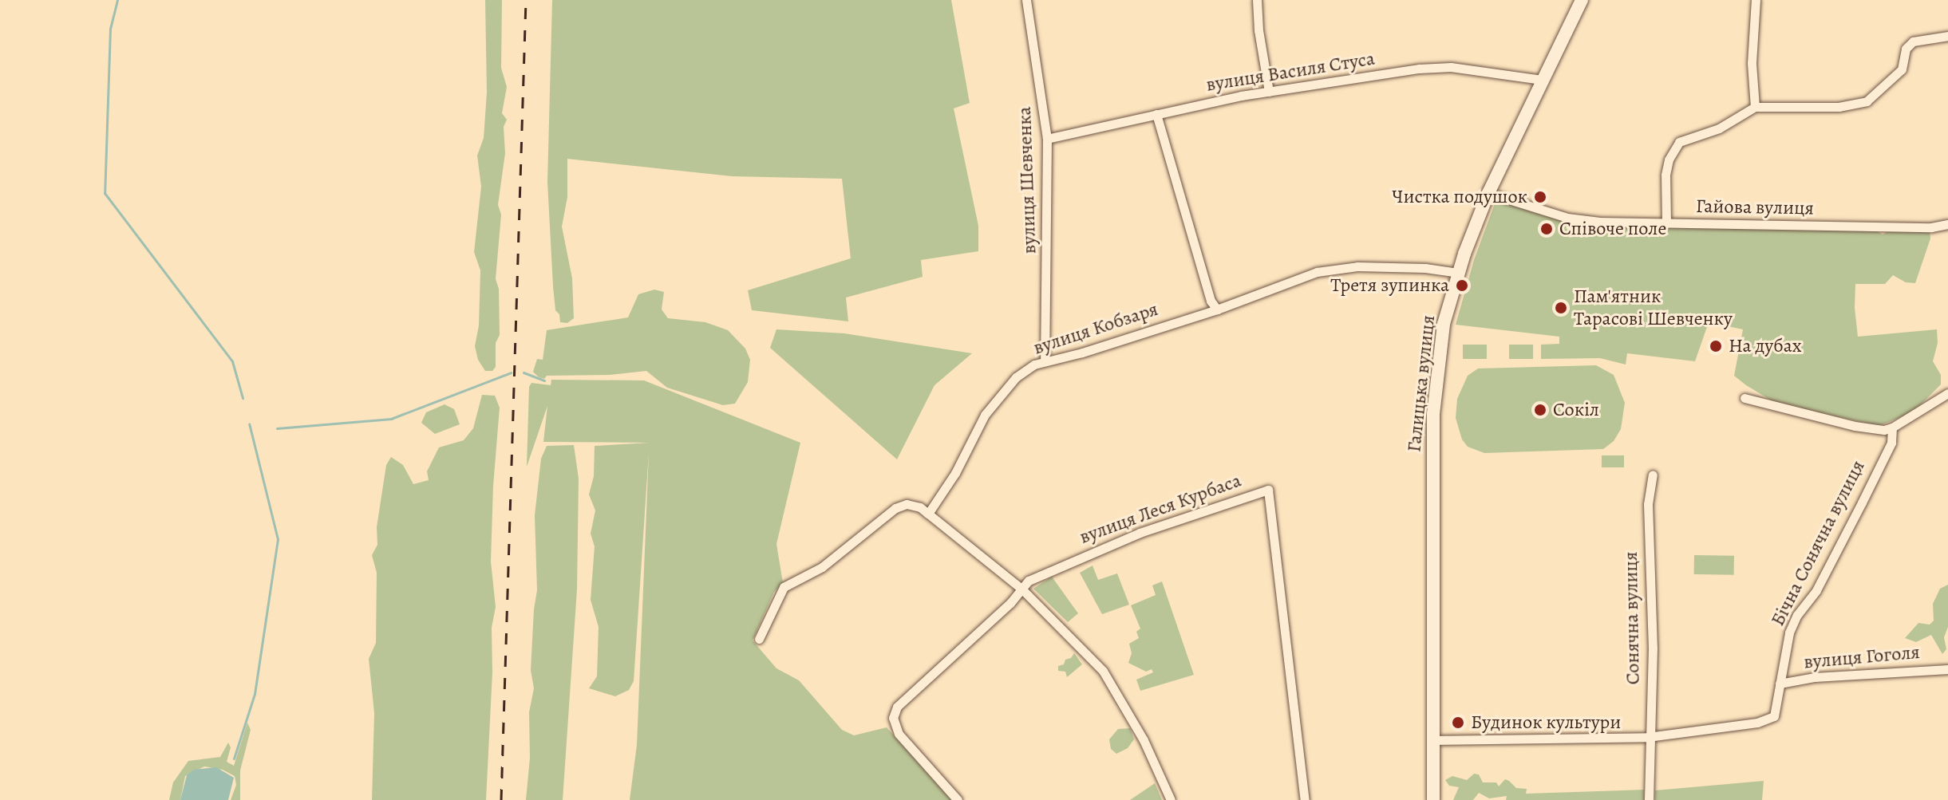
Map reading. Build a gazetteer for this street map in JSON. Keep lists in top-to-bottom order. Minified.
{"streets":{"street":["вулиця Василя Стуса","вулиця Шевченка","Гайова вулиця","вулиця Кобзаря","Галицька вулиця","вулиця Леся Курбаса","Бічна Сонячна вулиця","Сонячна вулиця","вулиця Гоголя"]},"crossings":[["вулиця Василя Стуса","вулиця Шевченка"],["вулиця Василя Стуса","Галицька вулиця"],["вулиця Шевченка","вулиця Кобзаря"],["Гайова вулиця","Галицька вулиця"],["вулиця Кобзаря","Галицька вулиця"],["Галицька вулиця","Бічна Сонячна вулиця"],["Бічна Сонячна вулиця","Сонячна вулиця"],["Бічна Сонячна вулиця","вулиця Гоголя"]],"places":["Чистка подушок","Співоче поле","Третя зупинка","Пам'ятник Тарасові Шевченку","На дубах","Сокіл","Будинок культури"]}
